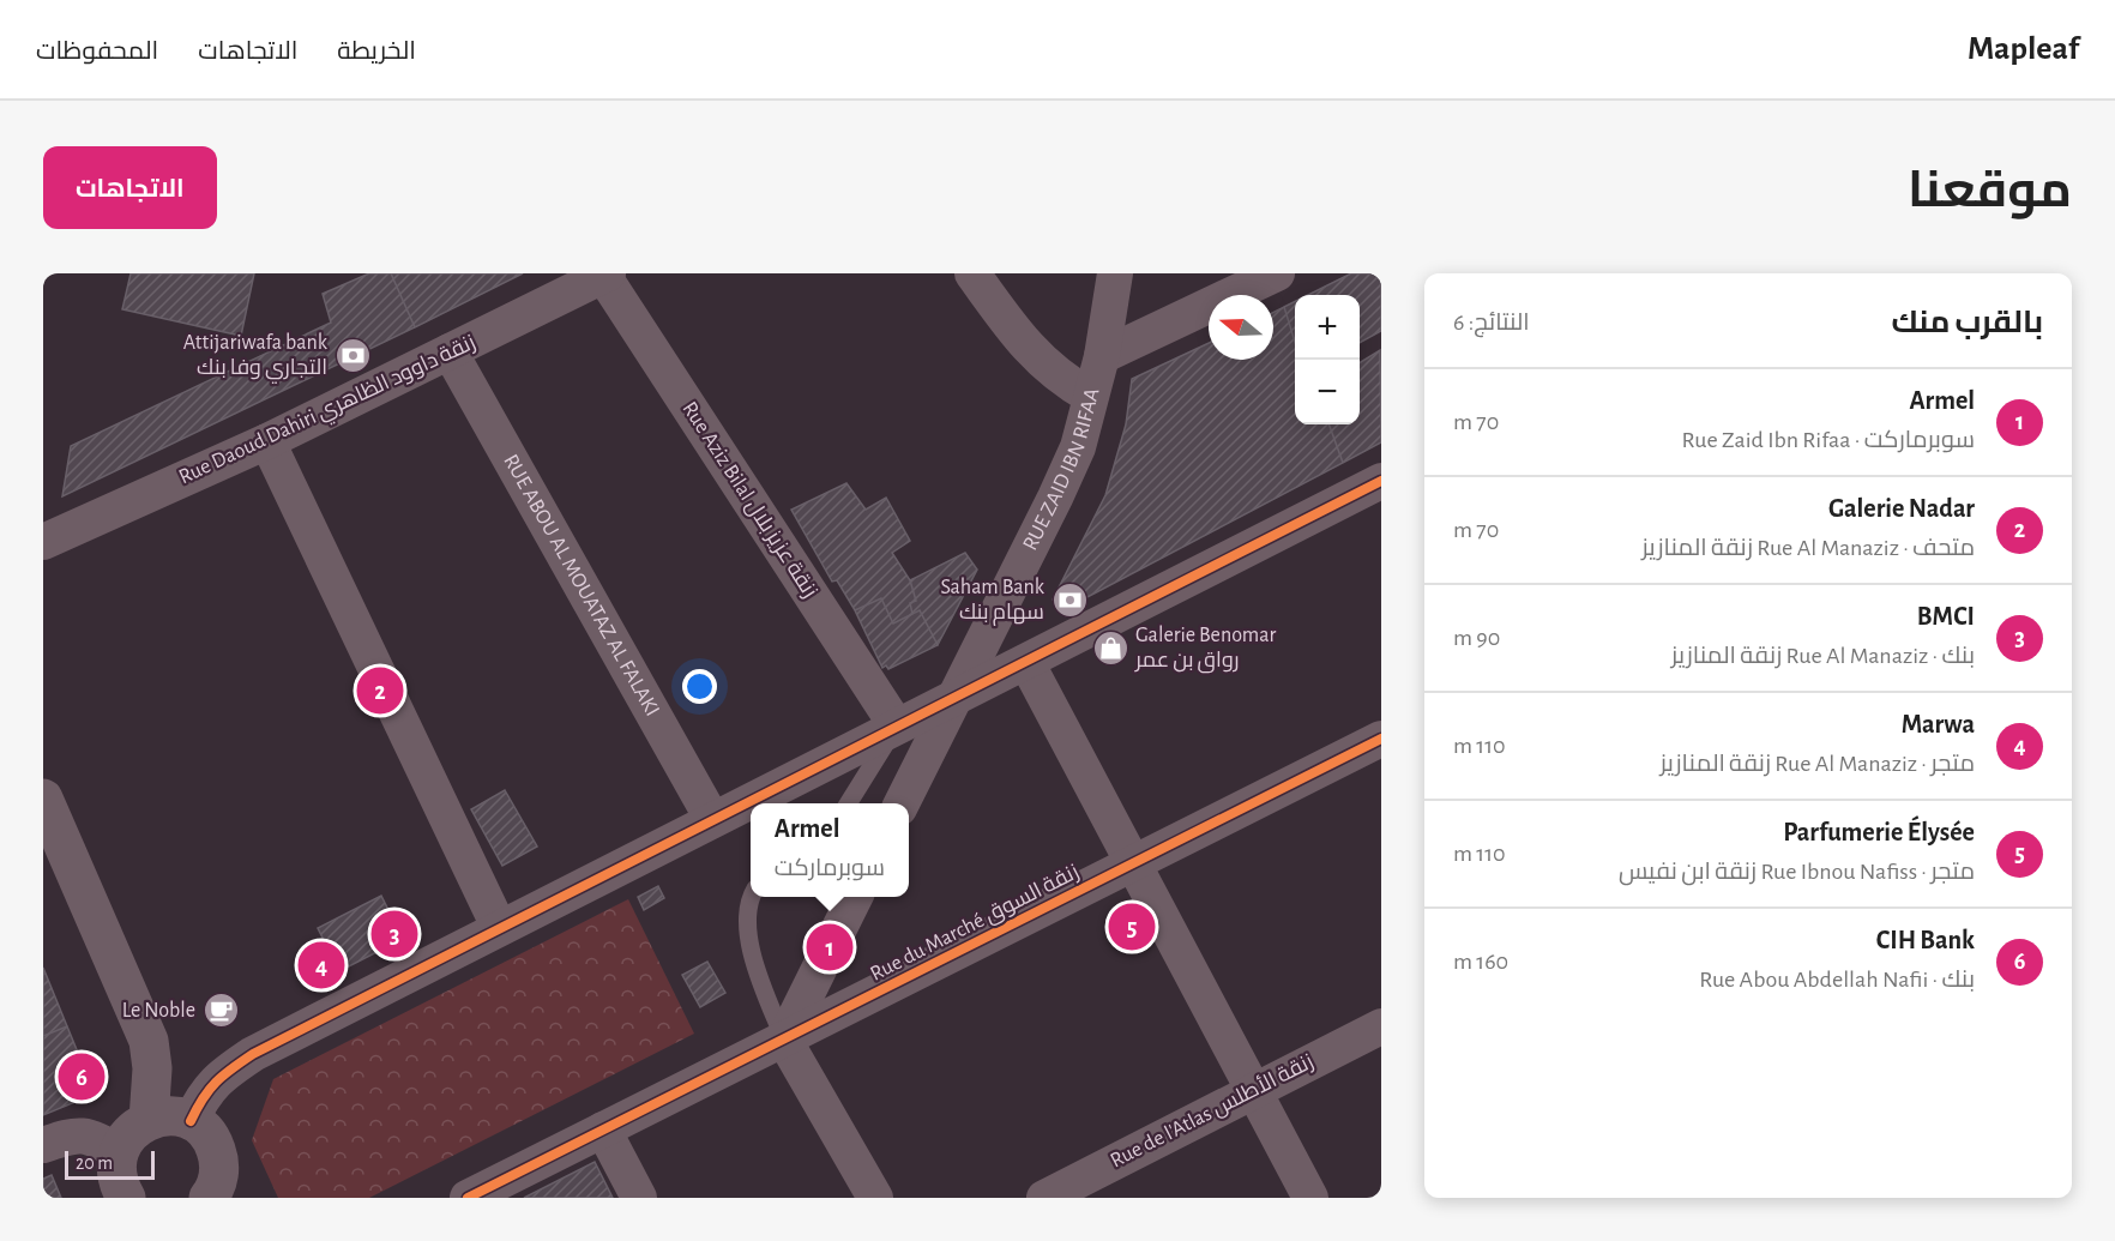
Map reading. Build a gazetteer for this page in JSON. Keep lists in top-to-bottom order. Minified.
{"streets":{"street":["Rue Daoud Dahiri زنقة داوود الظاهري","RUE ZAID IBN RIFAA","Rue Aziz Bilal زنقة عزيز بلال","RUE ABOU AL MOUATAZ AL FALAKI","Rue du Marché زنقة السوق","Rue de l'Atlas زنقة الأطلس"]},"crossings":[["Rue Daoud Dahiri زنقة داوود الظاهري","Rue Aziz Bilal زنقة عزيز بلال"],["Rue Daoud Dahiri زنقة داوود الظاهري","RUE ABOU AL MOUATAZ AL FALAKI"]],"places":{"bank":["Attijariwafa bank التجاري وفا بنك","Saham Bank سهام بنك"],"shop":["Galerie Benomar رواق بن عمر"],"cafe":["Le Noble"]},"scale_bar":"20 m","north":"left","page":{"header":"Mapleaf","nav":["الخريطة","الاتجاهات","المحفوظات"],"title":"موقعنا","buttons":"الاتجاهات","heading":["بالقرب منك","النتائج: 6"],"map_buttons":["+","−"],"list":[{"mark":"1","name":"Armel","note":"سوبرماركت · Rue Zaid Ibn Rifaa","value":"70 m"},{"mark":"2","name":"Galerie Nadar","note":"متحف · Rue Al Manaziz زنقة المنازيز","value":"70 m"},{"mark":"3","name":"BMCI","note":"بنك · Rue Al Manaziz زنقة المنازيز","value":"90 m"},{"mark":"4","name":"Marwa","note":"متجر · Rue Al Manaziz زنقة المنازيز","value":"110 m"},{"mark":"5","name":"Parfumerie Élysée","note":"متجر · Rue Ibnou Nafiss زنقة ابن نفيس","value":"110 m"},{"mark":"6","name":"CIH Bank","note":"بنك · Rue Abou Abdellah Nafii","value":"160 m"}],"pins":["2","5","3","1","4","6"],"popup":["Armel","سوبرماركت"],"scale":"20 m"}}
